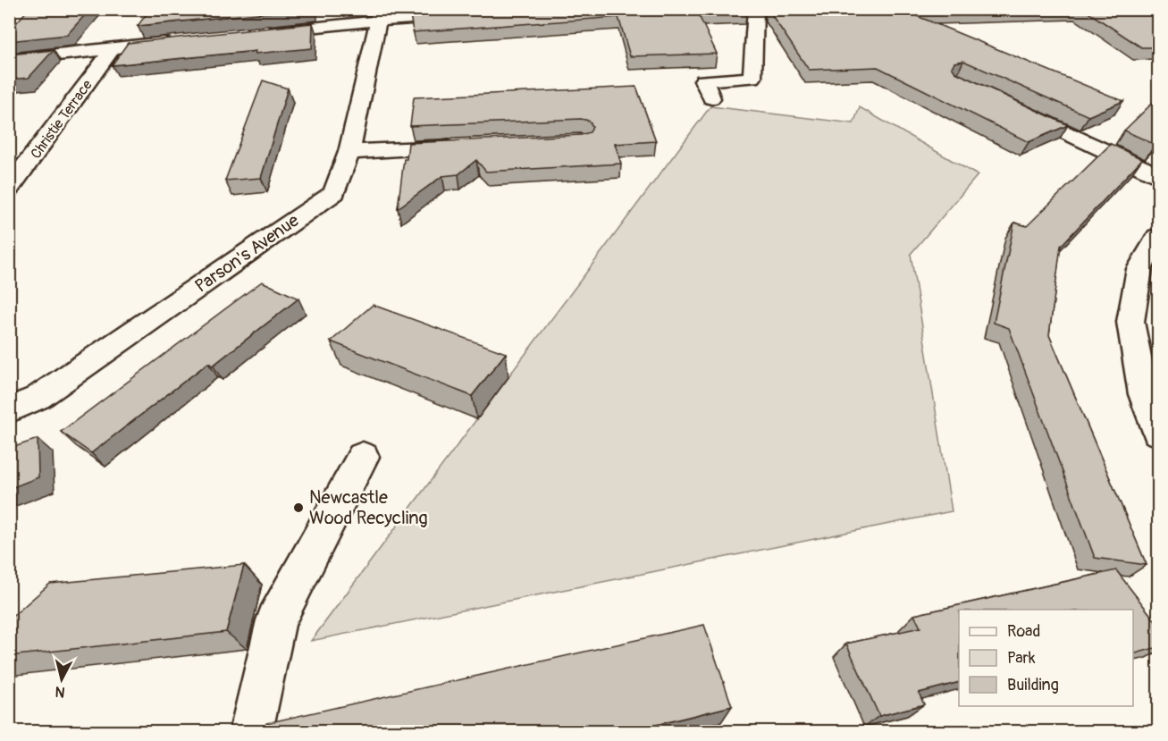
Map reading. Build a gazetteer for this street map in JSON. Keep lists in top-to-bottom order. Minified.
{"streets":{"street":["Christie Terrace","Parson's Avenue"]},"places":["Newcastle Wood Recycling"],"legend":["Road","Park","Building"],"north":"bottom"}
